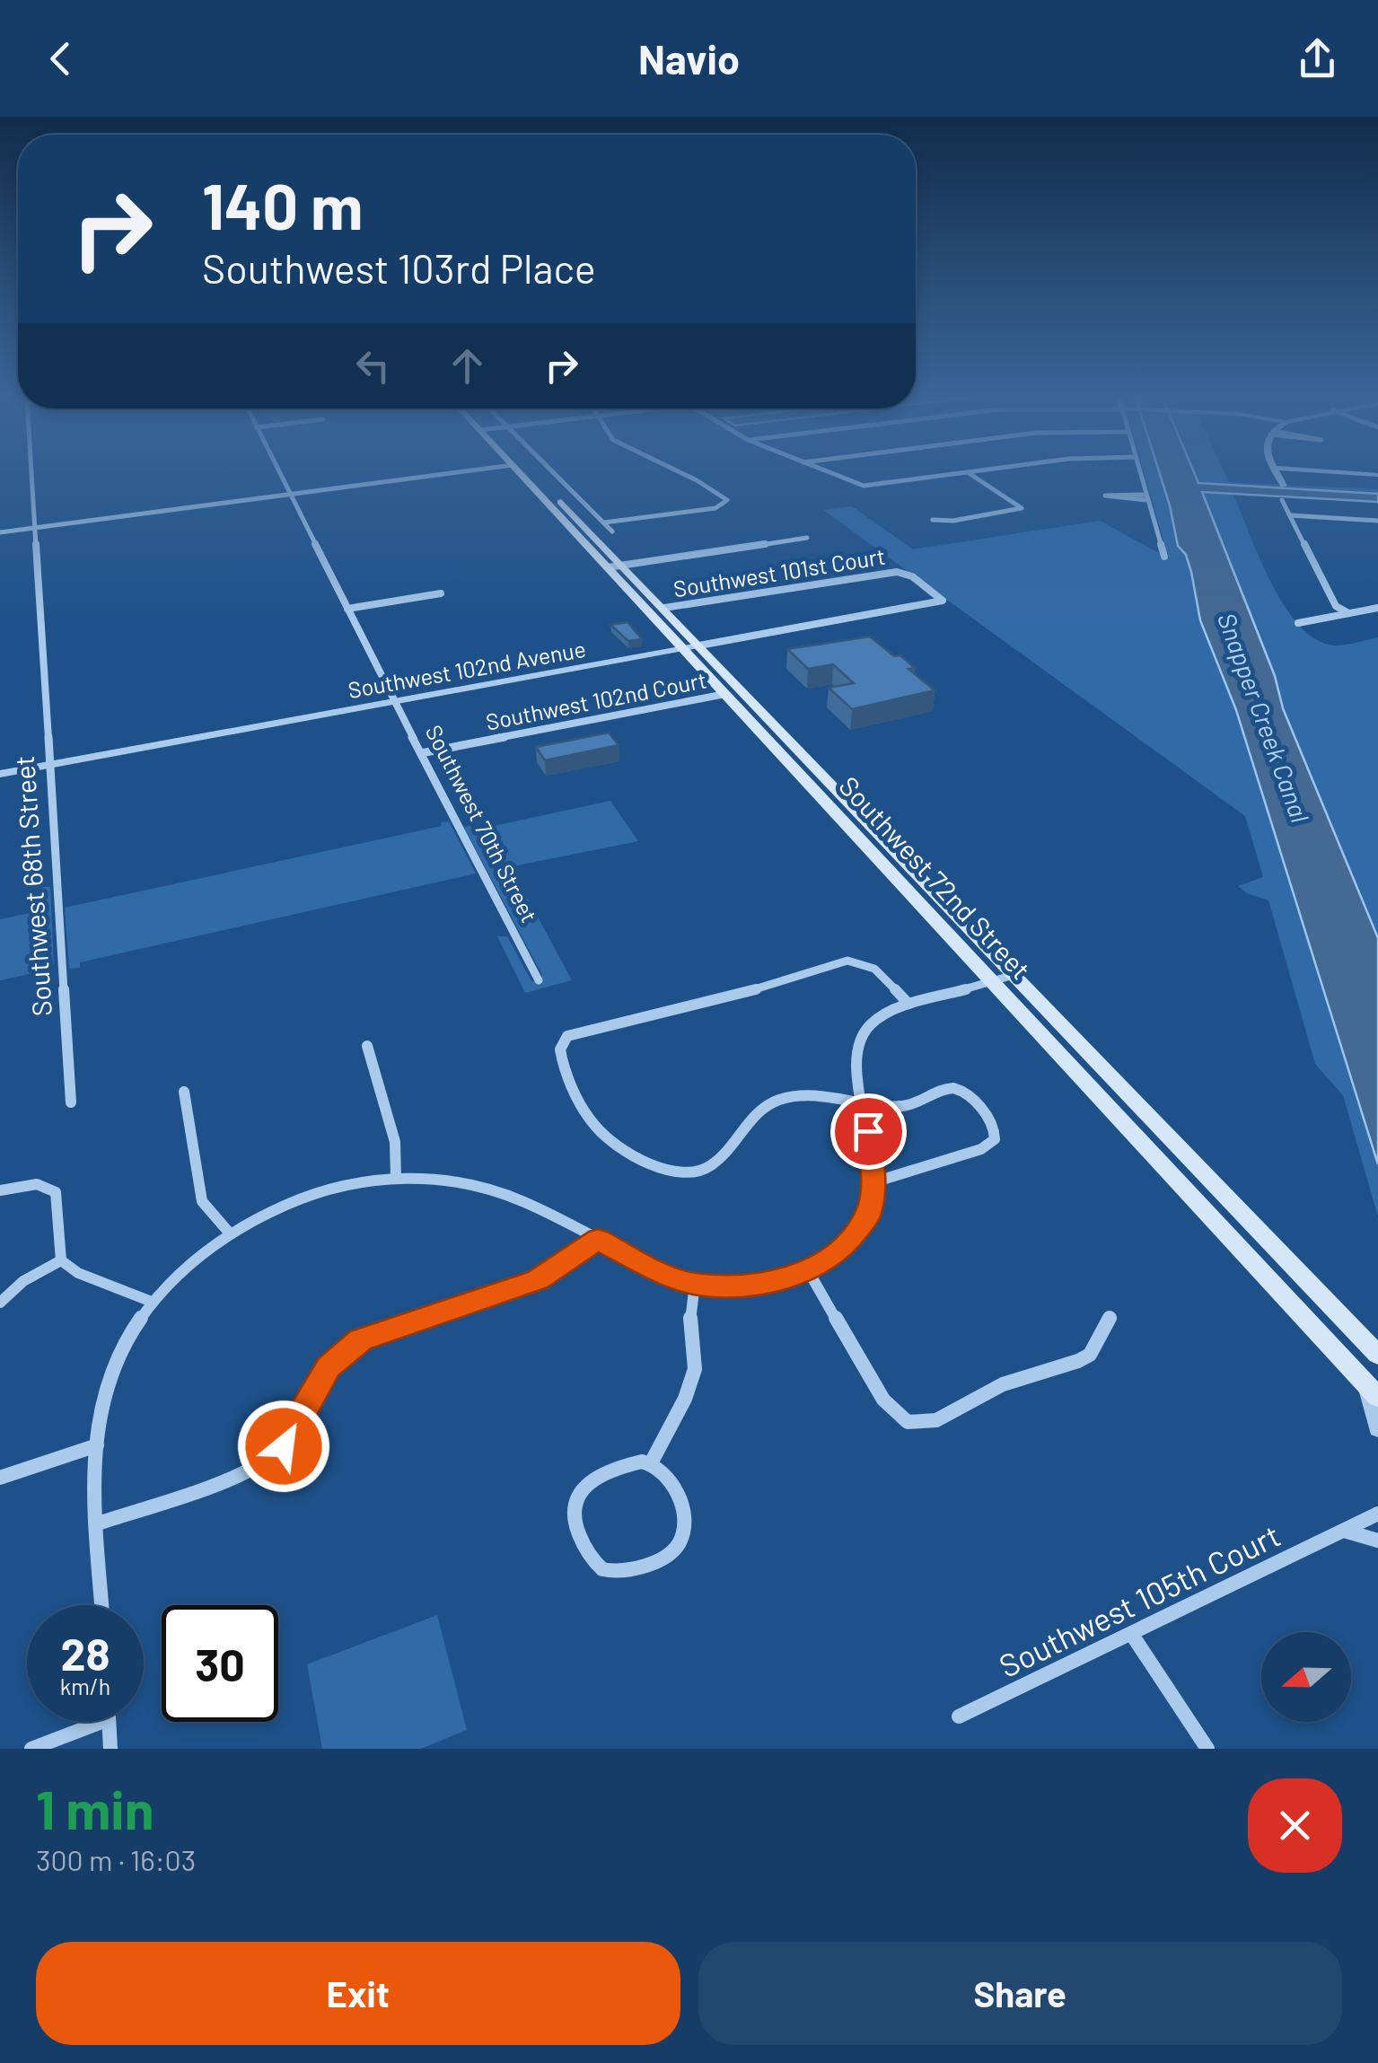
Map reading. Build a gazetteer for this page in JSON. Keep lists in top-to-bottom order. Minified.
{"streets":{"main road":["Southwest 72nd Street"],"street":["Southwest 101st Court","Southwest 102nd Avenue","Southwest 102nd Court","Southwest 70th Street","Southwest 68th Street","Southwest 105th Court"]},"crossings":[["Southwest 101st Court","Southwest 102nd Avenue"],["Southwest 101st Court","Southwest 72nd Street"],["Southwest 102nd Avenue","Southwest 70th Street"],["Southwest 102nd Avenue","Southwest 72nd Street"],["Southwest 102nd Avenue","Southwest 68th Street"],["Southwest 102nd Court","Southwest 70th Street"],["Southwest 102nd Court","Southwest 72nd Street"]],"water":["Snapper Creek Canal"],"north":"left","page":{"header":"Navio","turn":["140 m","Southwest 103rd Place"],"speed":"28 km/h","limit":"30","heading":["1 min","300 m · 16:03"],"buttons":["Exit","Share"]}}
